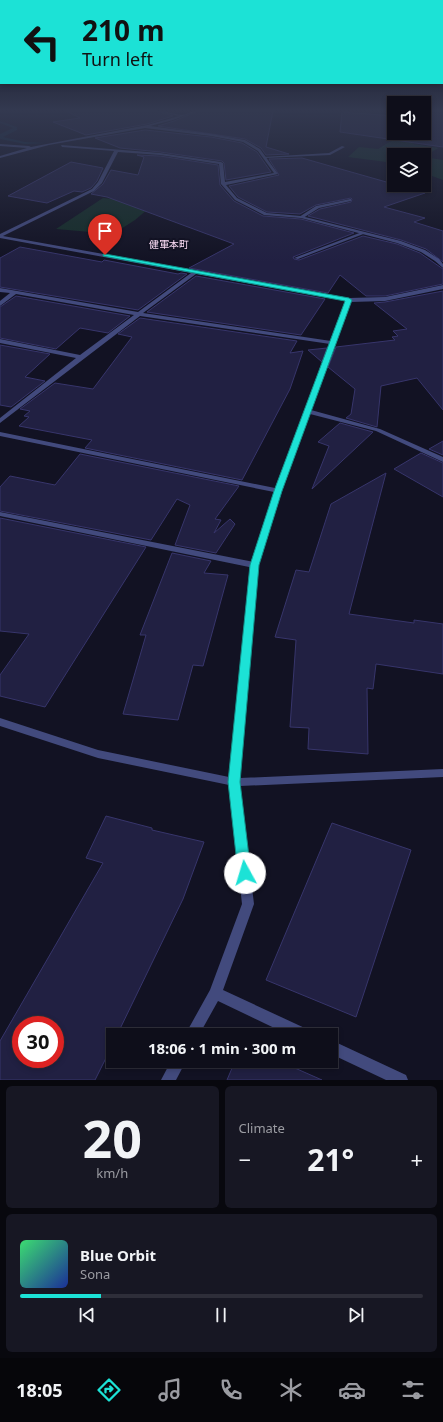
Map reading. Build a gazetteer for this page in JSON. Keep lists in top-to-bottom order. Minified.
{"districts":["健軍本町"],"page":{"turn":["210 m","Turn left"],"limit":"30","trip":"18:06 · 1 min · 300 m","tile":[["20","km/h"],"Climate"],"heat":["−","21°","+"],"song":["Blue Orbit","Sona"],"tabs":"18:05"}}
